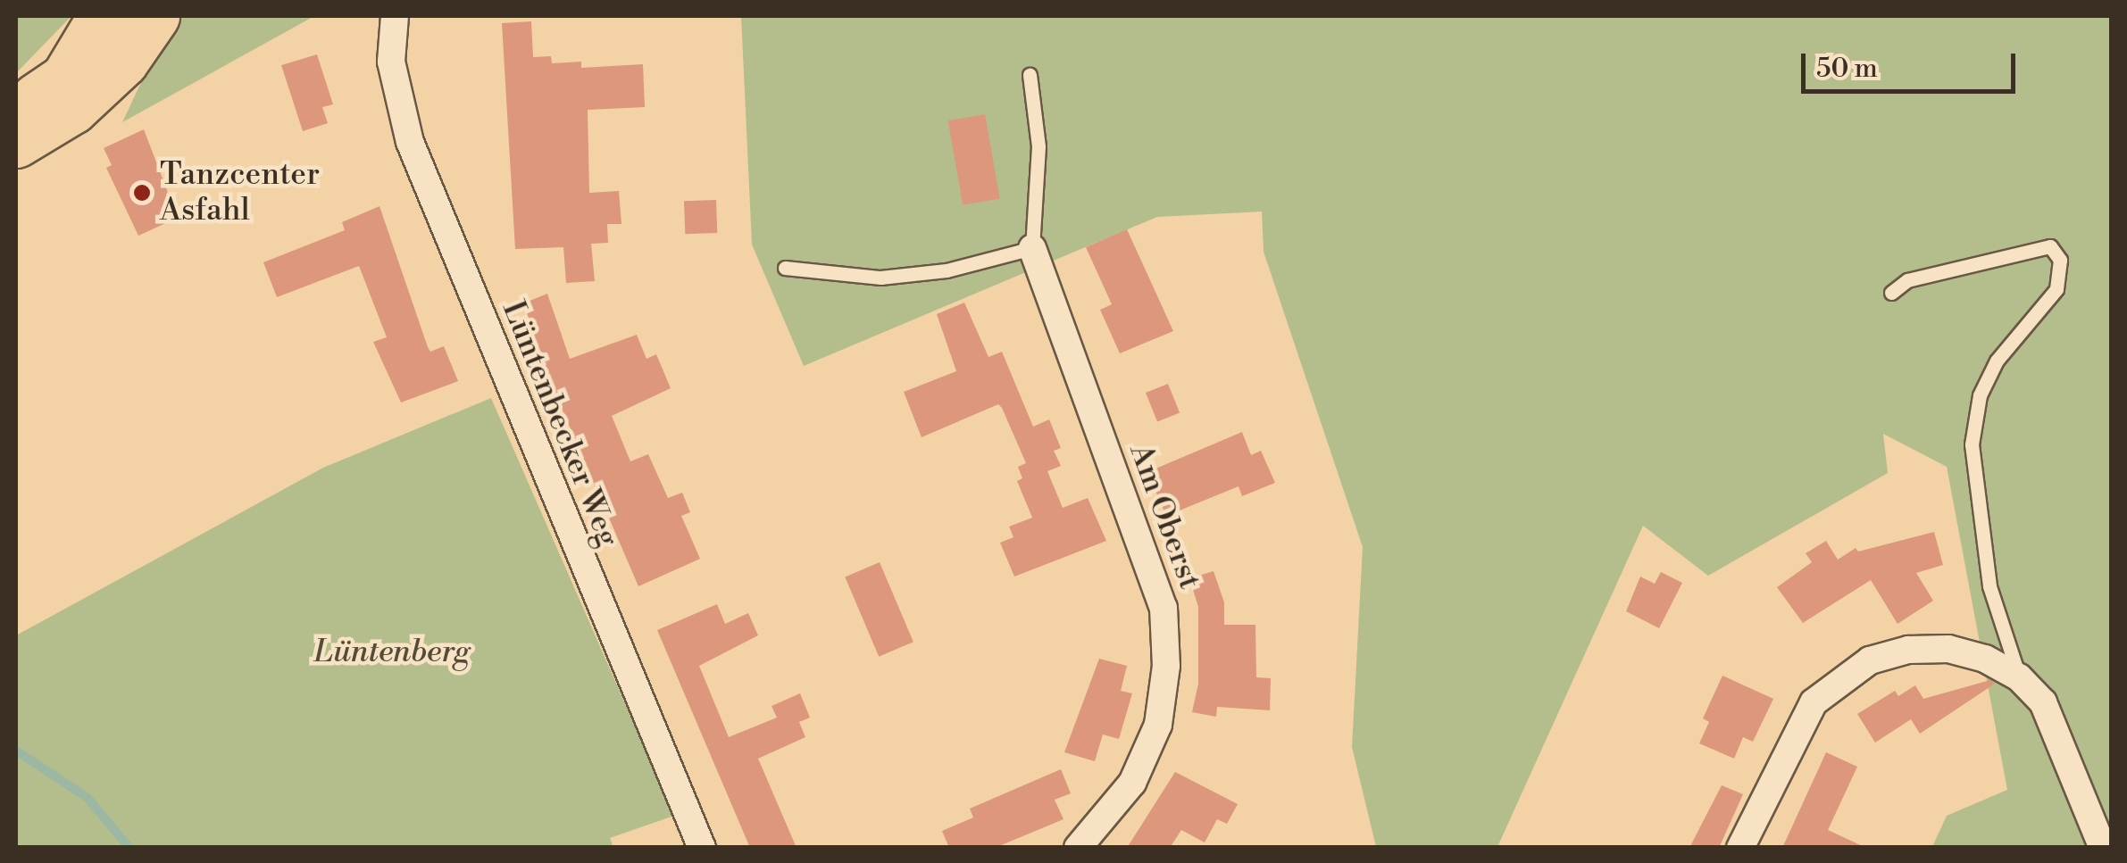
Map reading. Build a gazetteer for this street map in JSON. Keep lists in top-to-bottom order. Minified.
{"streets":{"street":["Lüntenbecker Weg","Am Oberst"]},"parks":["Lüntenberg"],"places":["Tanzcenter Asfahl"],"scale_bar":"50 m"}
